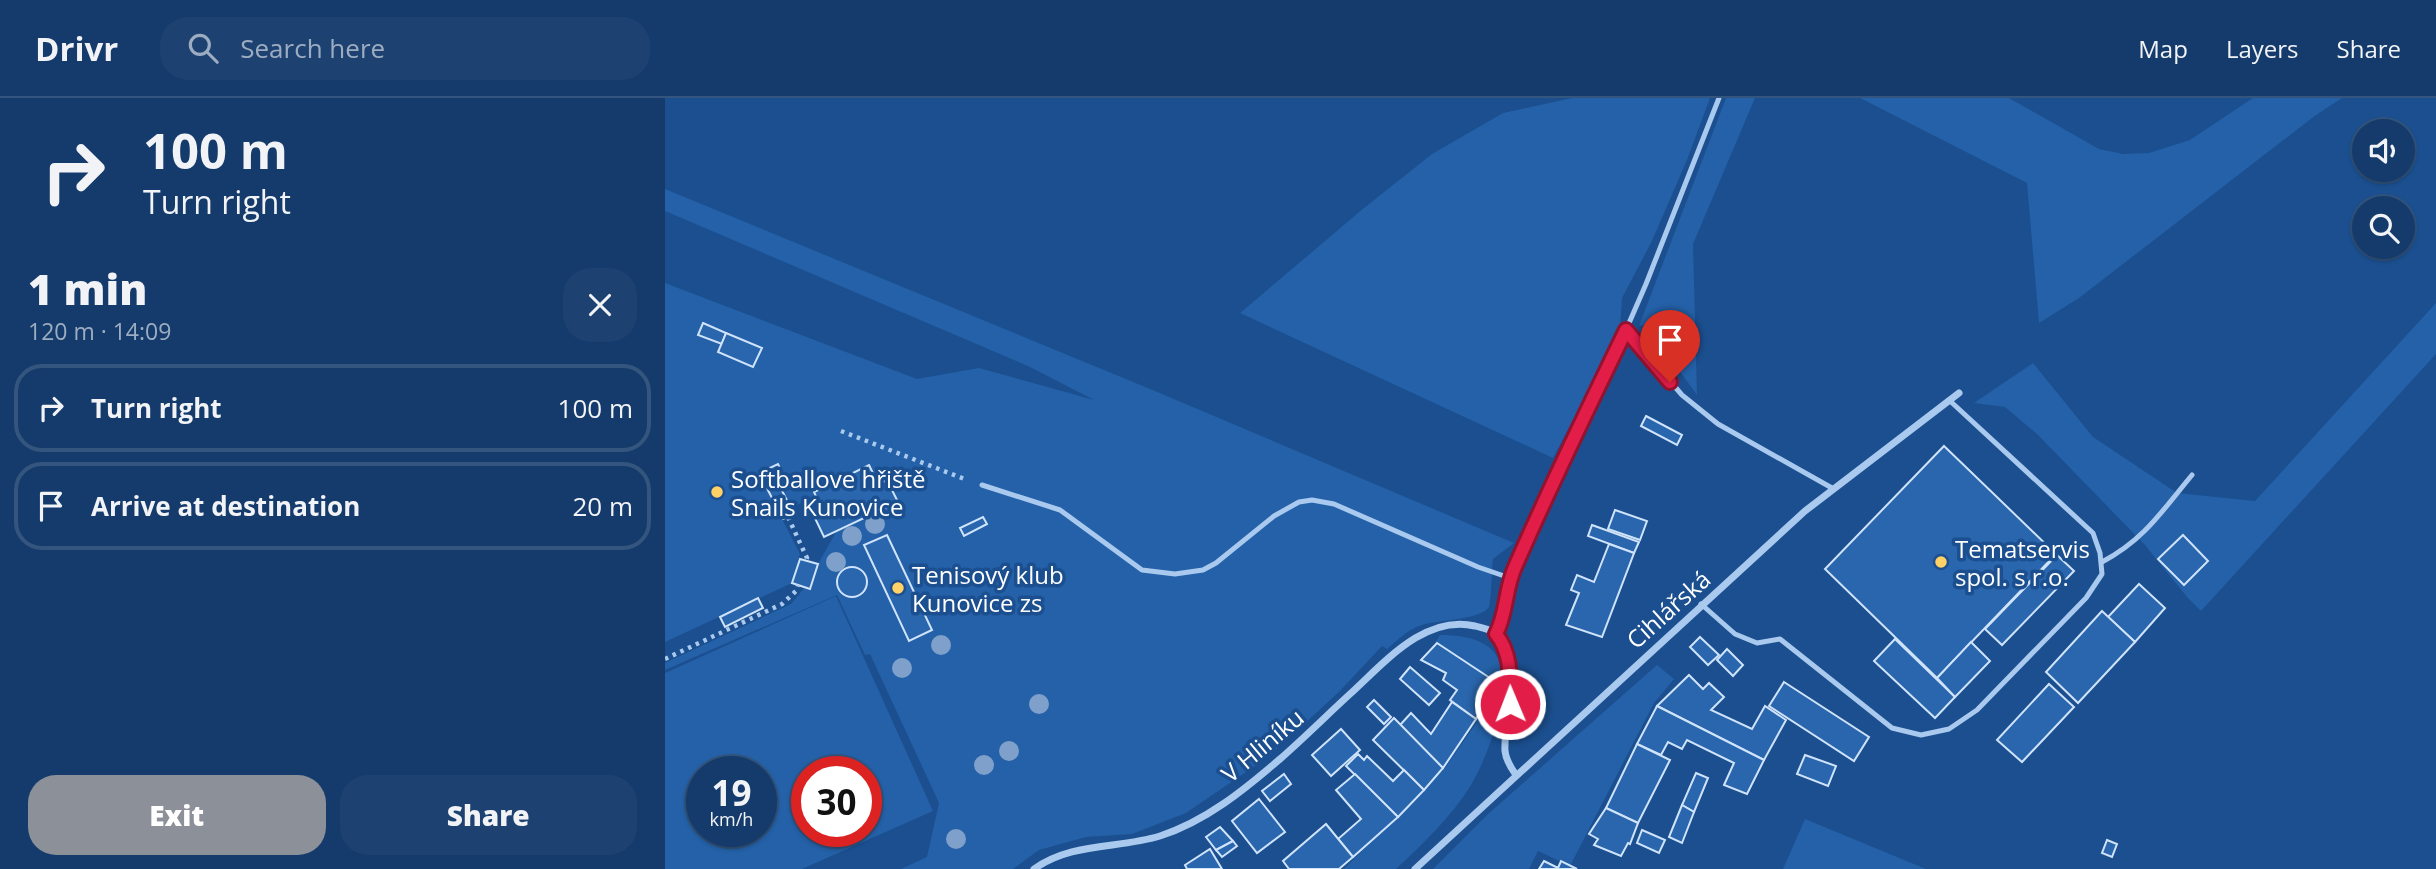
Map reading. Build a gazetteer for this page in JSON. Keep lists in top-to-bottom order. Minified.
{"streets":{"street":["Cihlářská","V Hliníku"]},"places":["Softballove hřiště Snails Kunovice","Tematservis spol. s r.o.","Tenisový klub Kunovice zs"],"page":{"header":"Drivr","search":"Search here","nav":["Map","Layers","Share"],"turn":["100 m","Turn right"],"heading":["1 min","120 m · 14:09"],"list":[{"name":"Turn right","value":"100 m"},{"name":"Arrive at destination","value":"20 m"}],"speed":"19 km/h","limit":"30","buttons":["Exit","Share"]}}
